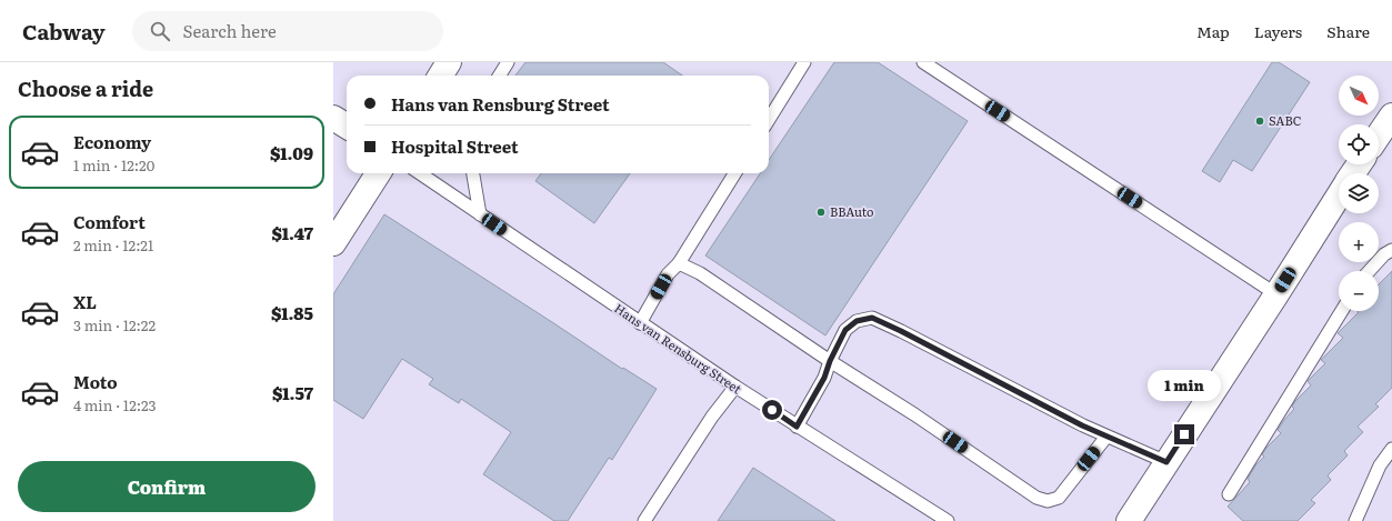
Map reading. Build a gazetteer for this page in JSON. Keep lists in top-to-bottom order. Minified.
{"streets":{"lane":["Hans van Rensburg Street"]},"places":["SABC","BBAuto"],"north":"bottom right","page":{"header":"Cabway","search":"Search here","nav":["Map","Layers","Share"],"heading":"Choose a ride","map_buttons":["+","−"],"banner":["Hans van Rensburg Street","Hospital Street"],"list":[{"name":"Economy","note":"1 min · 12:20","value":"$1.09"},{"name":"Comfort","note":"2 min · 12:21","value":"$1.47"},{"name":"XL","note":"3 min · 12:22","value":"$1.85"},{"name":"Moto","note":"4 min · 12:23","value":"$1.57"}],"bubble":"1 min","buttons":"Confirm"}}
